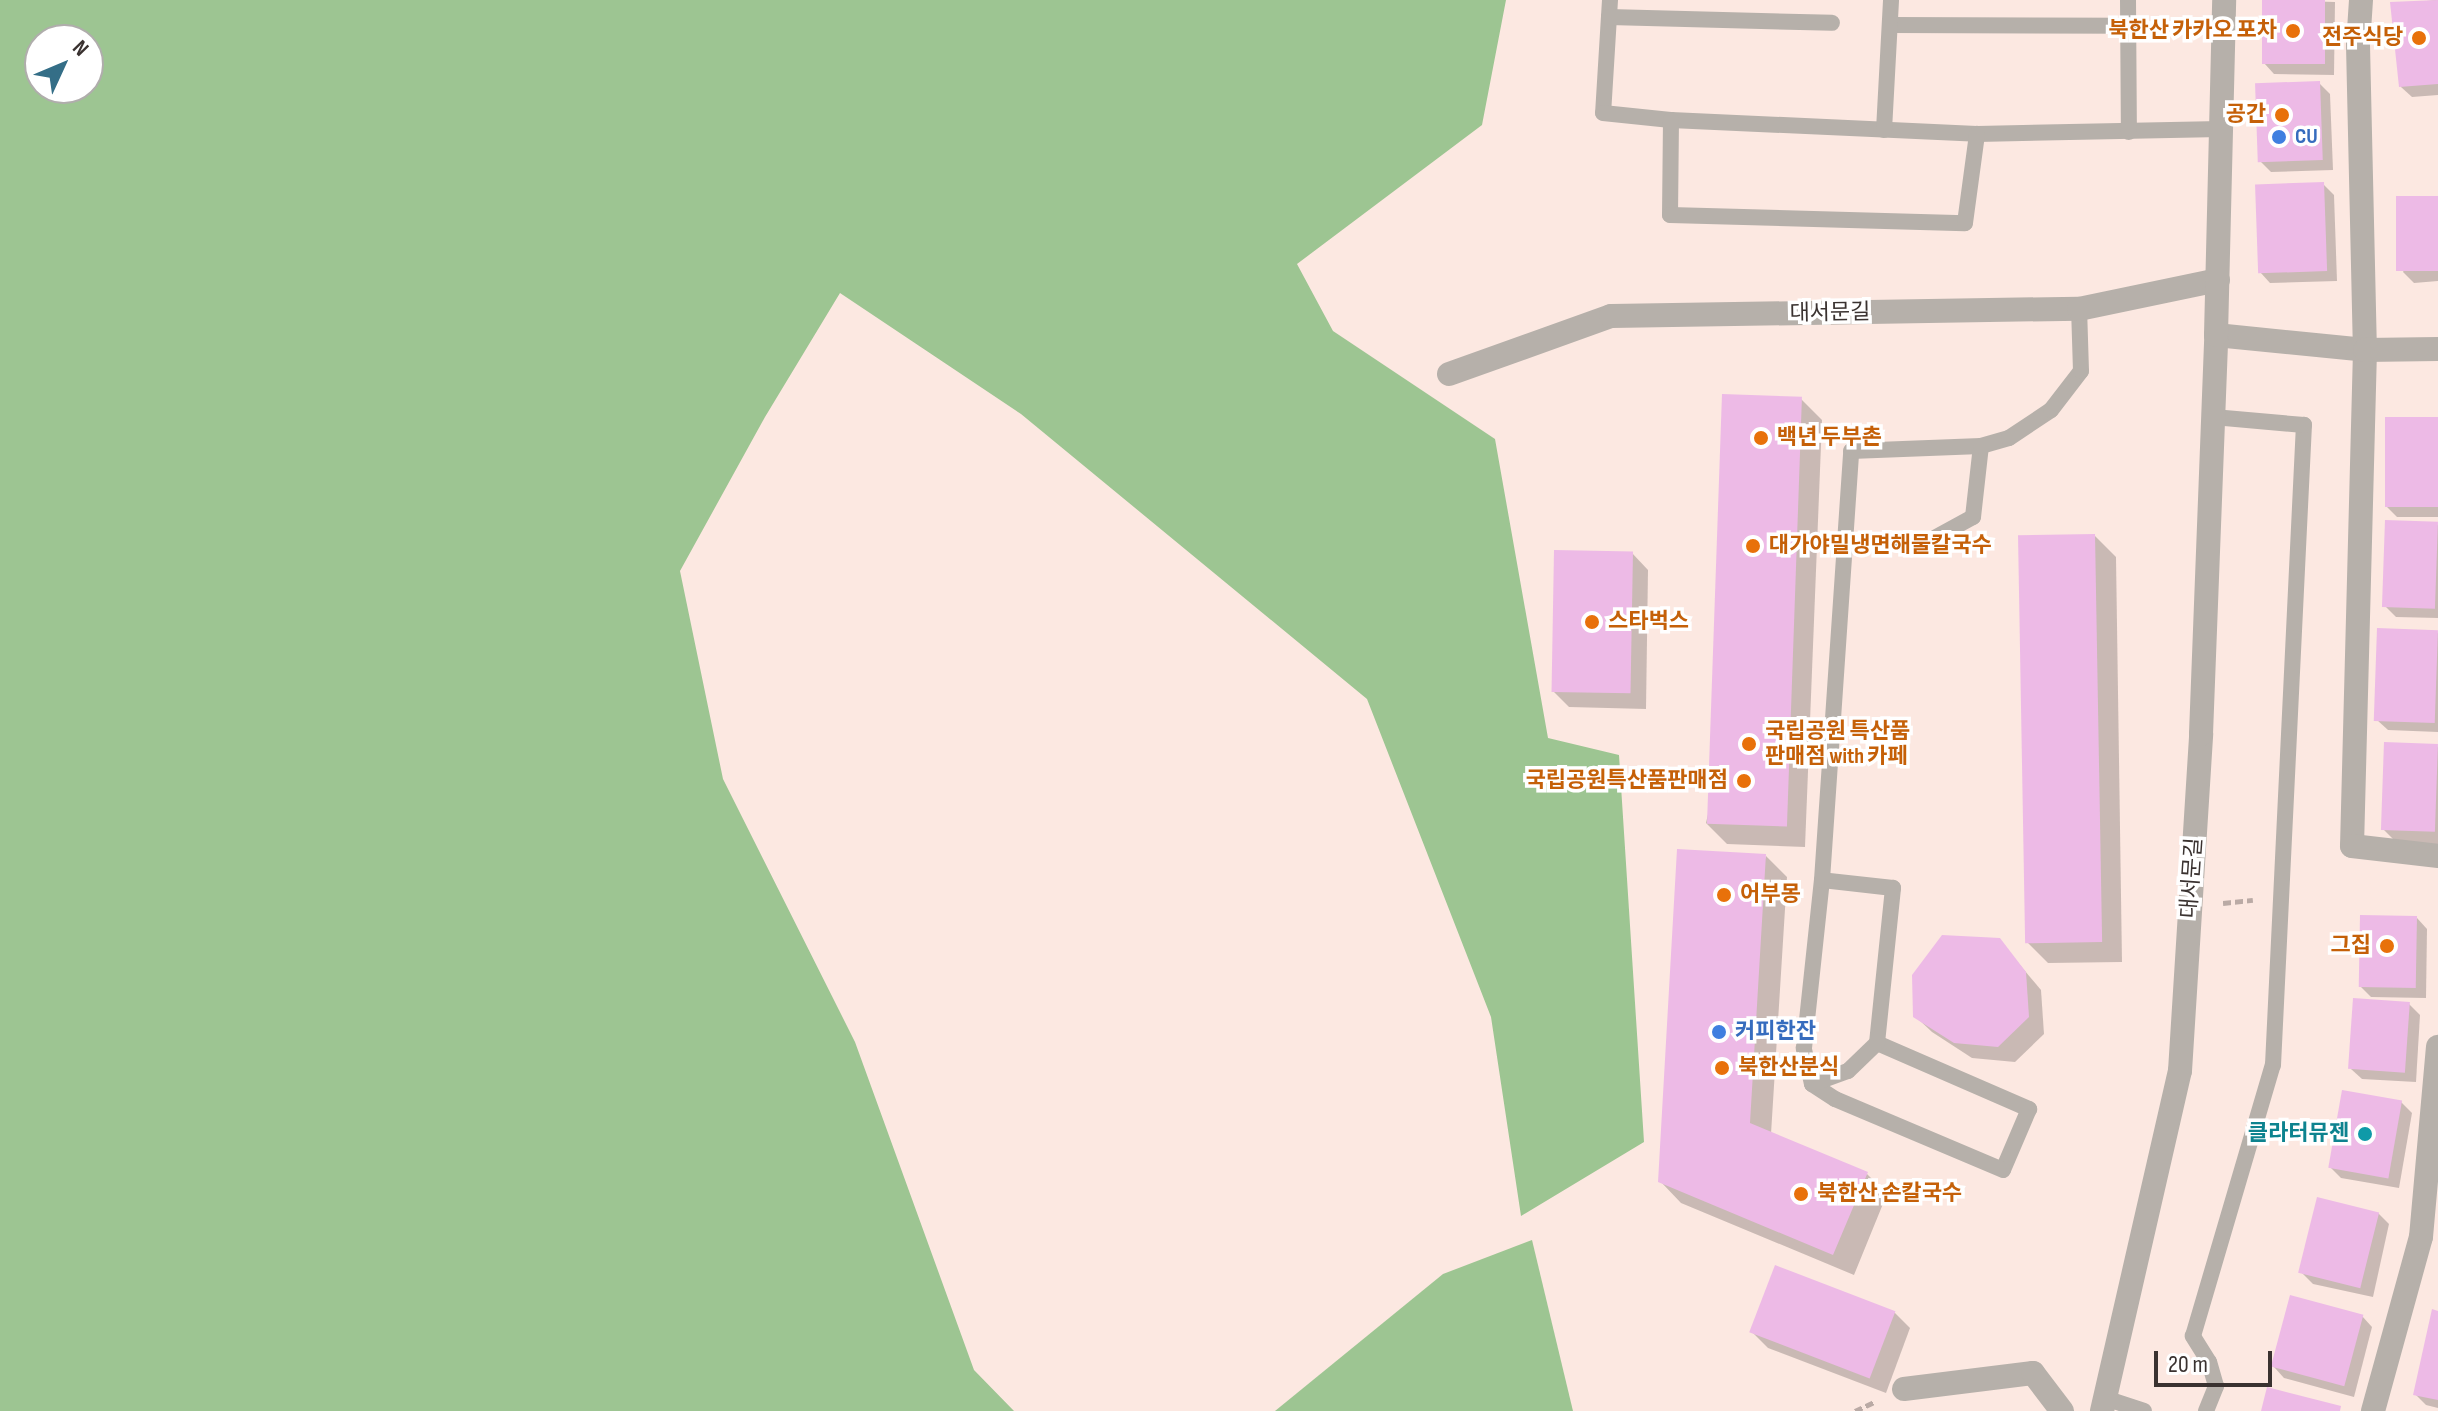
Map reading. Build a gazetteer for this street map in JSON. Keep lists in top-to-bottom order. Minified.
{"streets":{"street":["대서문길"]},"places":["북한산 카카오 포차","전주식당","공간","CU","백년 두부촌","대가야밀냉면해물칼국수","스타벅스","국립공원 특산품 판매점 with 카페","국립공원특산품판매점","어부몽","그집","커피한잔","북한산분식","클라터뮤젠","북한산 손칼국수"],"scale_bar":"20 m","north":"top right"}
